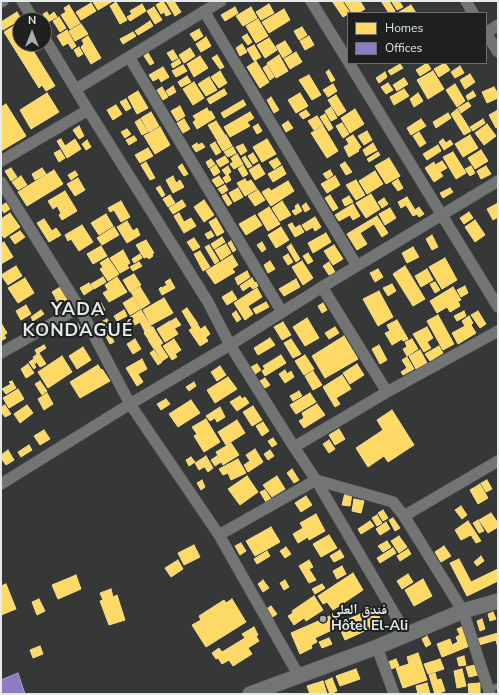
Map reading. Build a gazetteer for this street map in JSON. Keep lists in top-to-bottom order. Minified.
{"districts":["YADA KONDAGUÉ"],"places":["فندق العلي Hôtel El-Ali"],"legend":["Homes","Offices"],"north":"top"}
